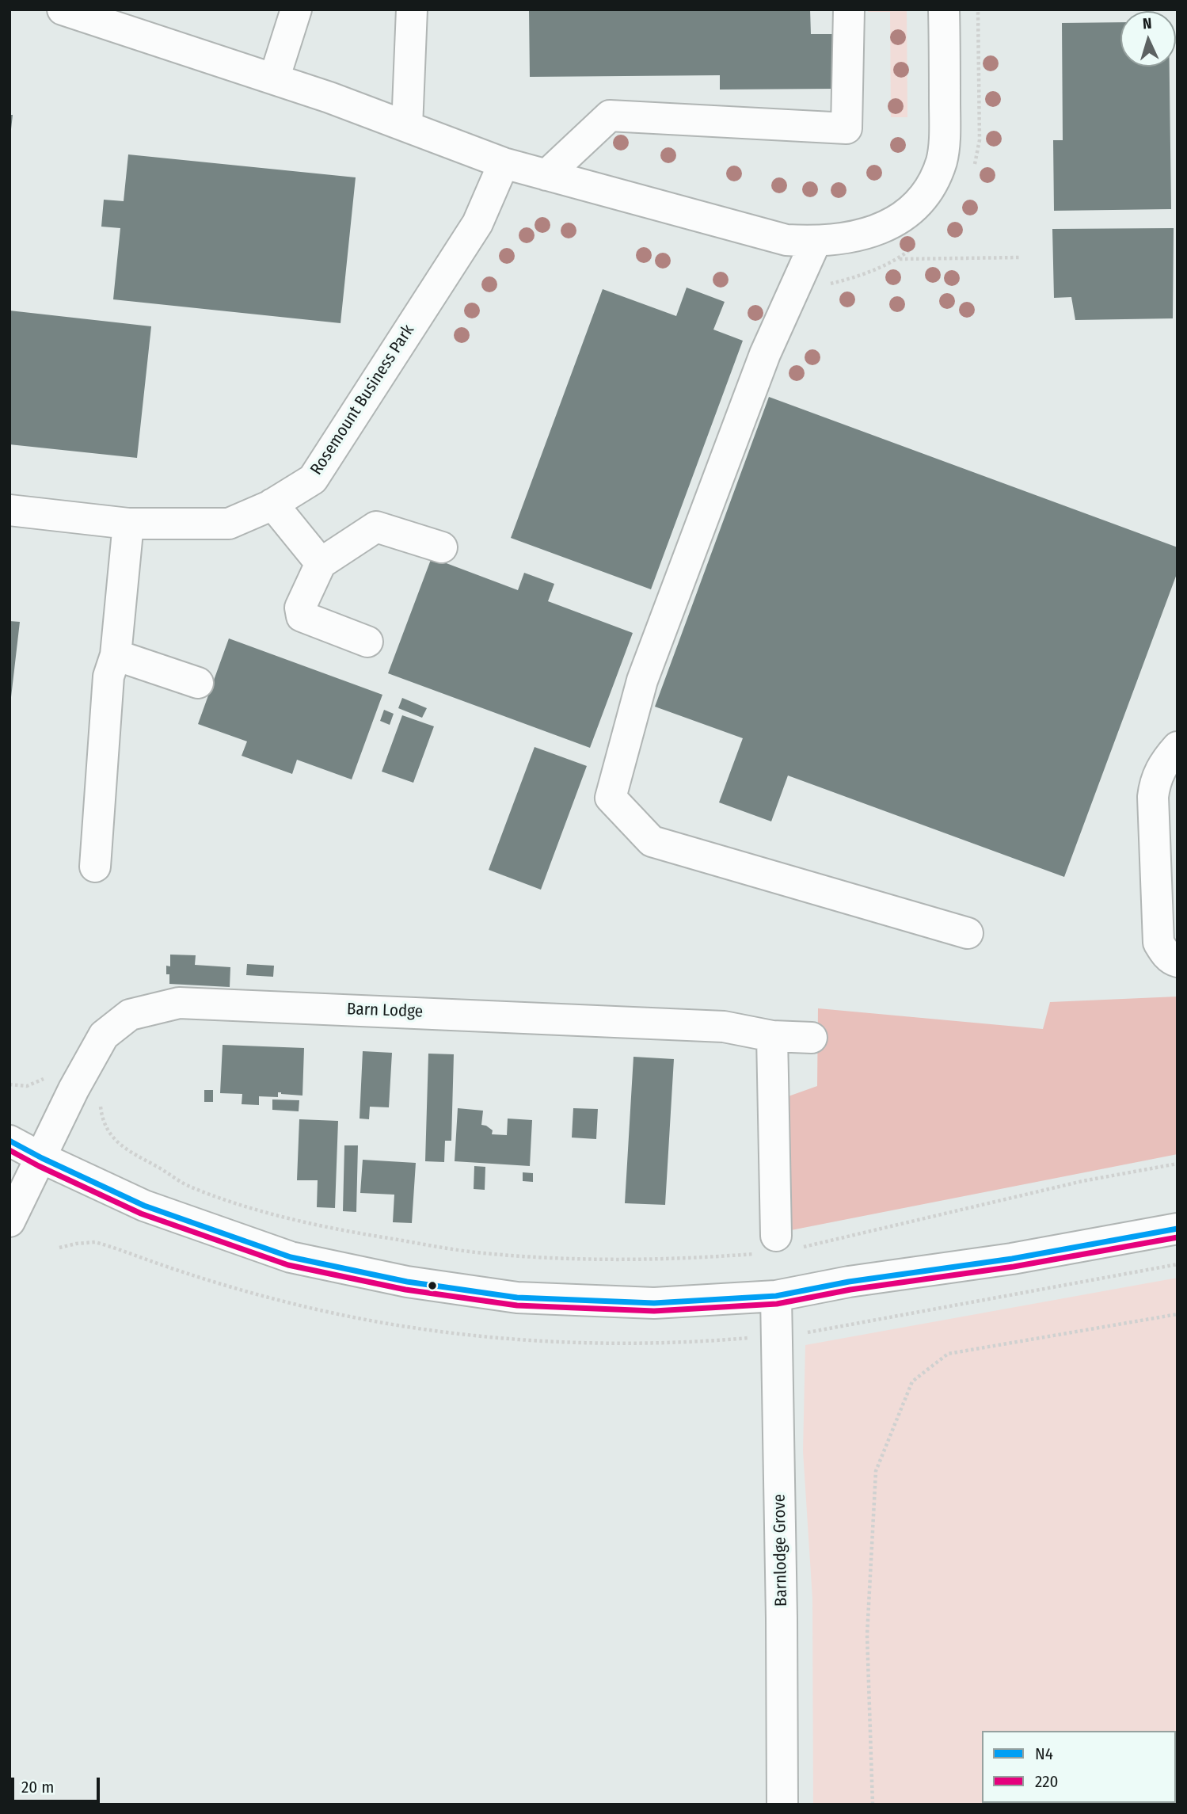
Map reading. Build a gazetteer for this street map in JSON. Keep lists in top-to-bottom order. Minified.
{"streets":{"street":["Rosemount Business Park","Barn Lodge","Barnlodge Grove"]},"lines":["transit line N4","transit line 220"],"legend":["N4","220"],"scale_bar":"20 m","north":"top"}
